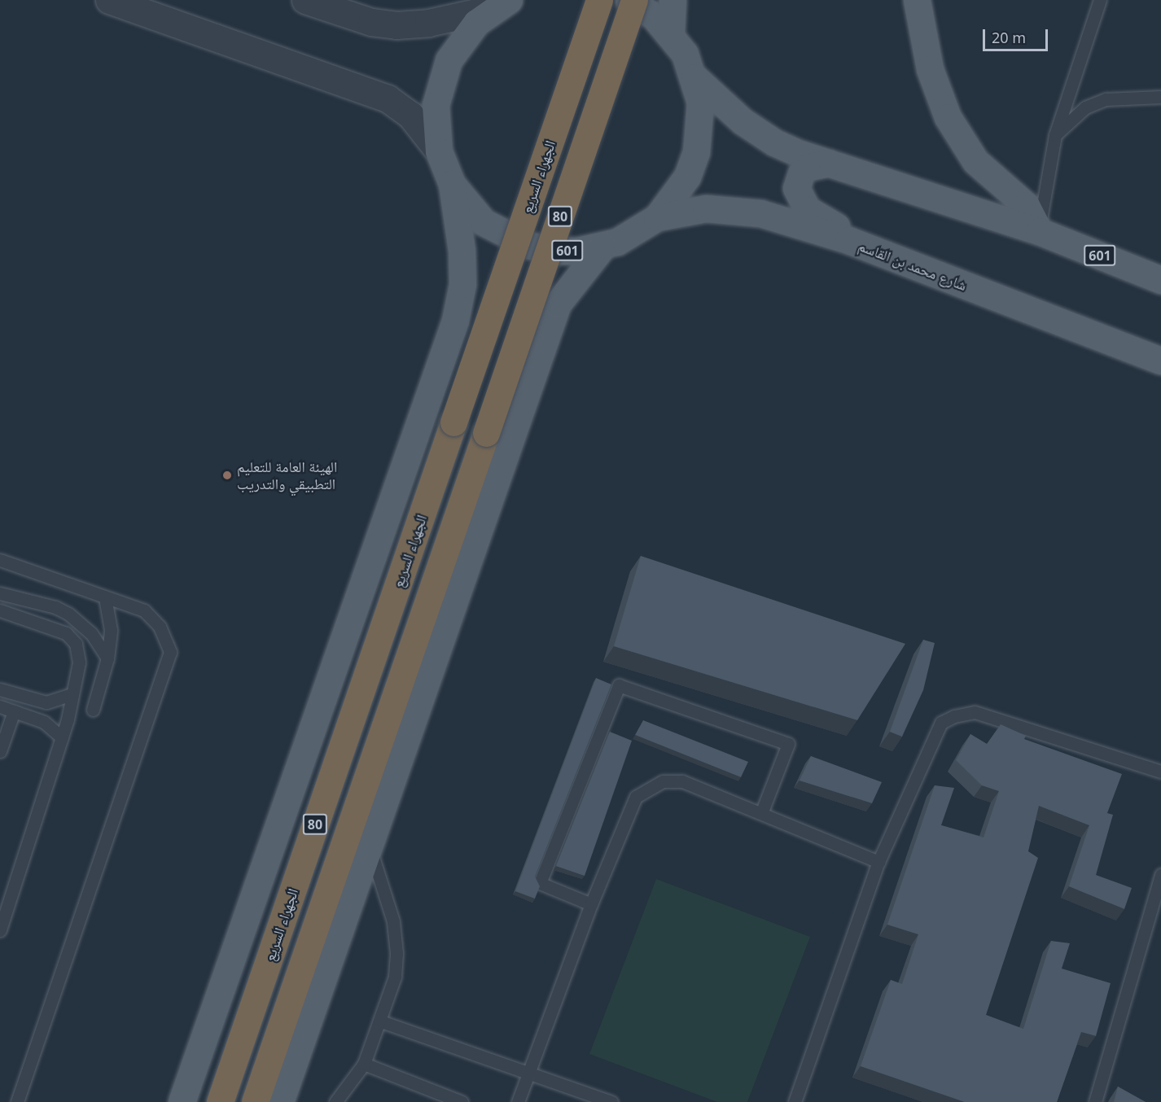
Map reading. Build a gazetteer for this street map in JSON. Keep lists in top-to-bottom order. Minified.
{"streets":{"highway":["الجهراء السريع","80"],"main road":["601","شارع محمد بن القاسم"]},"crossings":[["601","شارع محمد بن القاسم"]],"places":["الهيئة العامة للتعليم التطبيقي والتدريب"],"scale_bar":"20 m"}
